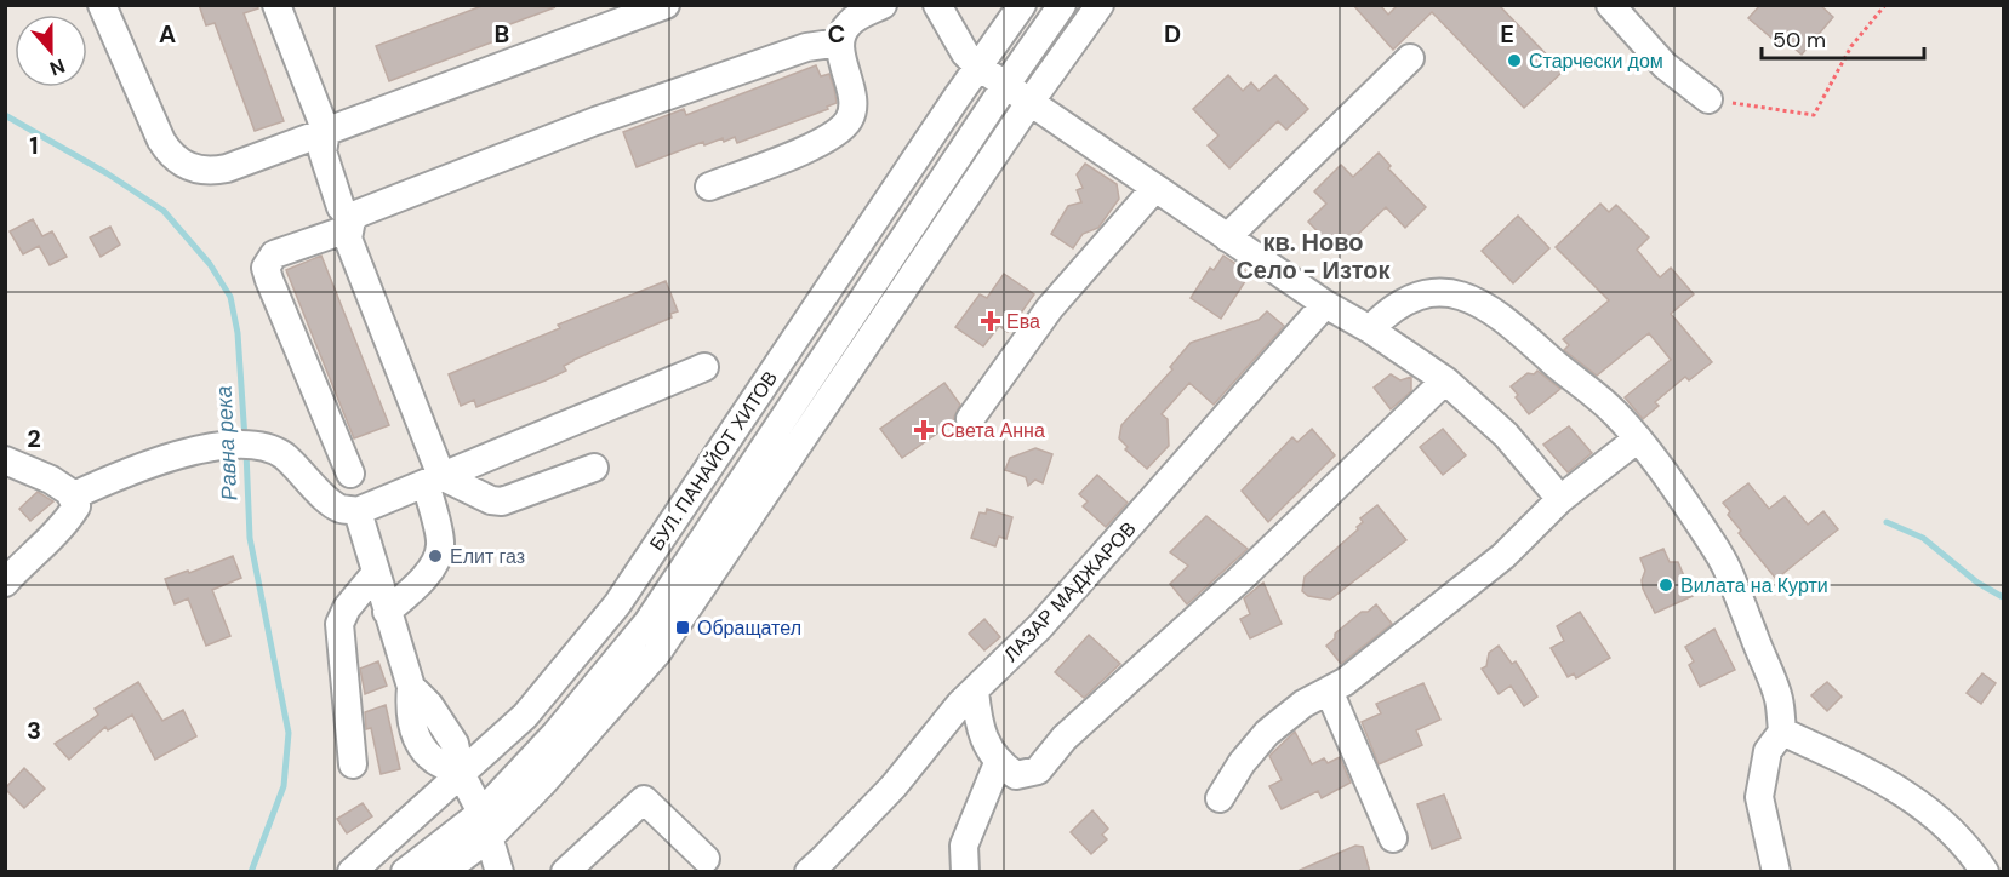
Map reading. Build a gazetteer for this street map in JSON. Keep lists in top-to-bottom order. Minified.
{"streets":{"street":["БУЛ. ПАНАЙОТ ХИТОВ","ЛАЗАР МАДЖАРОВ"]},"districts":["кв. Ново Село - Изток"],"water":["Равна река"],"places":{"other":["Старчески дом","Елит газ","Вилата на Курти"],"health":["Ева","Света Анна"],"transit":["Обращател"]},"scale_bar":"50 m","north":"bottom","grid":{"columns":["A","B","C","D","E"],"rows":["1","2","3"]}}
